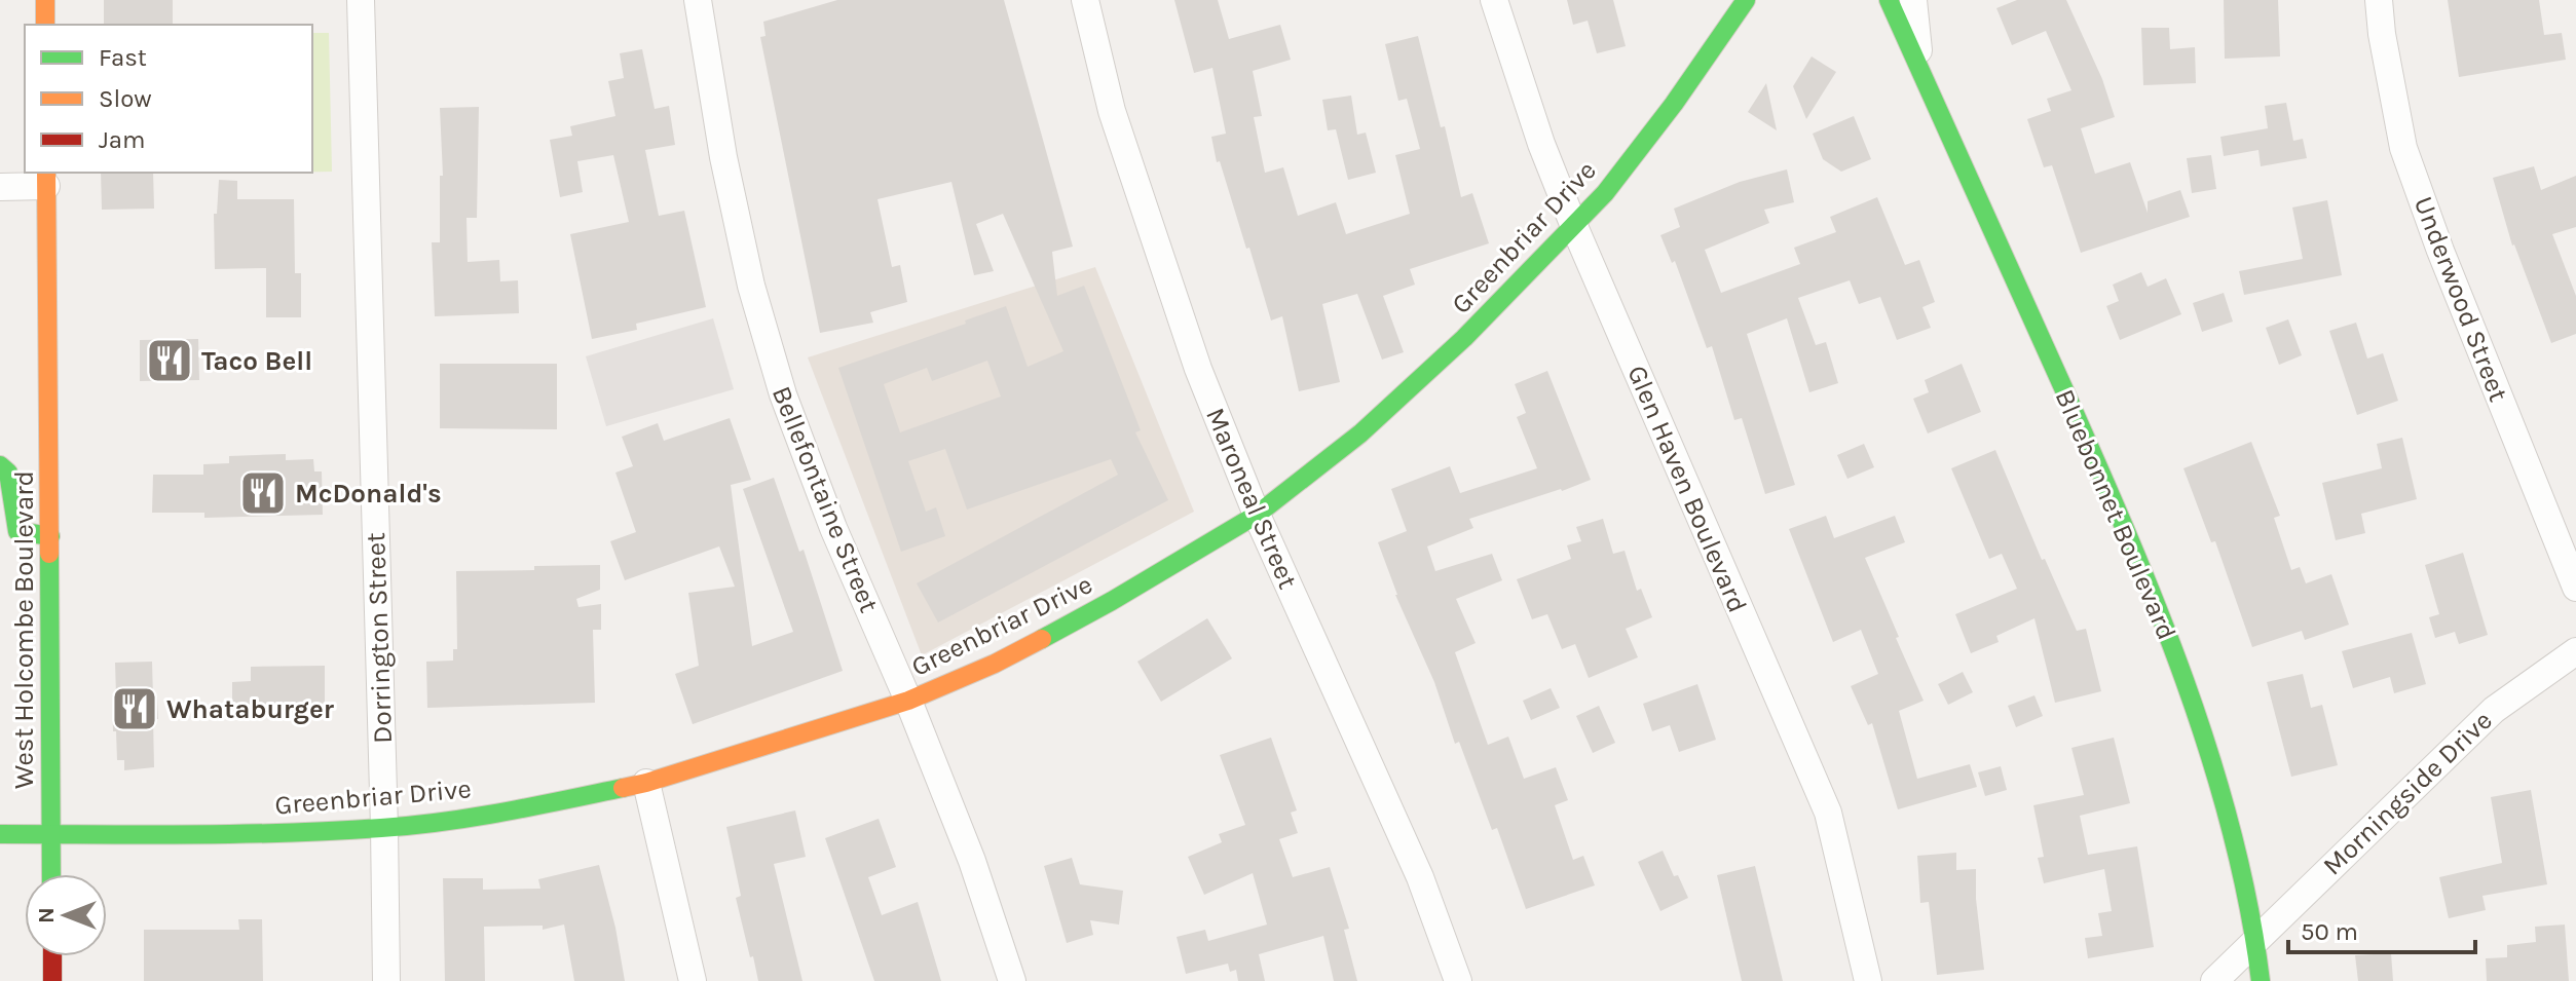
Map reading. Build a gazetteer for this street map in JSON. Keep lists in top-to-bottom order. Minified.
{"streets":{"main road":["Greenbriar Drive","Bluebonnet Boulevard","West Holcombe Boulevard"],"street":["Underwood Street","Glen Haven Boulevard","Maroneal Street","Bellefontaine Street","Dorrington Street","Morningside Drive"]},"crossings":[["Greenbriar Drive","Glen Haven Boulevard"],["Greenbriar Drive","Maroneal Street"],["Greenbriar Drive","Bellefontaine Street"],["Greenbriar Drive","West Holcombe Boulevard"],["Greenbriar Drive","Dorrington Street"],["Bluebonnet Boulevard","Morningside Drive"]],"places":{"restaurant":["Taco Bell","McDonald's","Whataburger"]},"legend":["Fast","Slow","Jam"],"scale_bar":"50 m","north":"left"}
